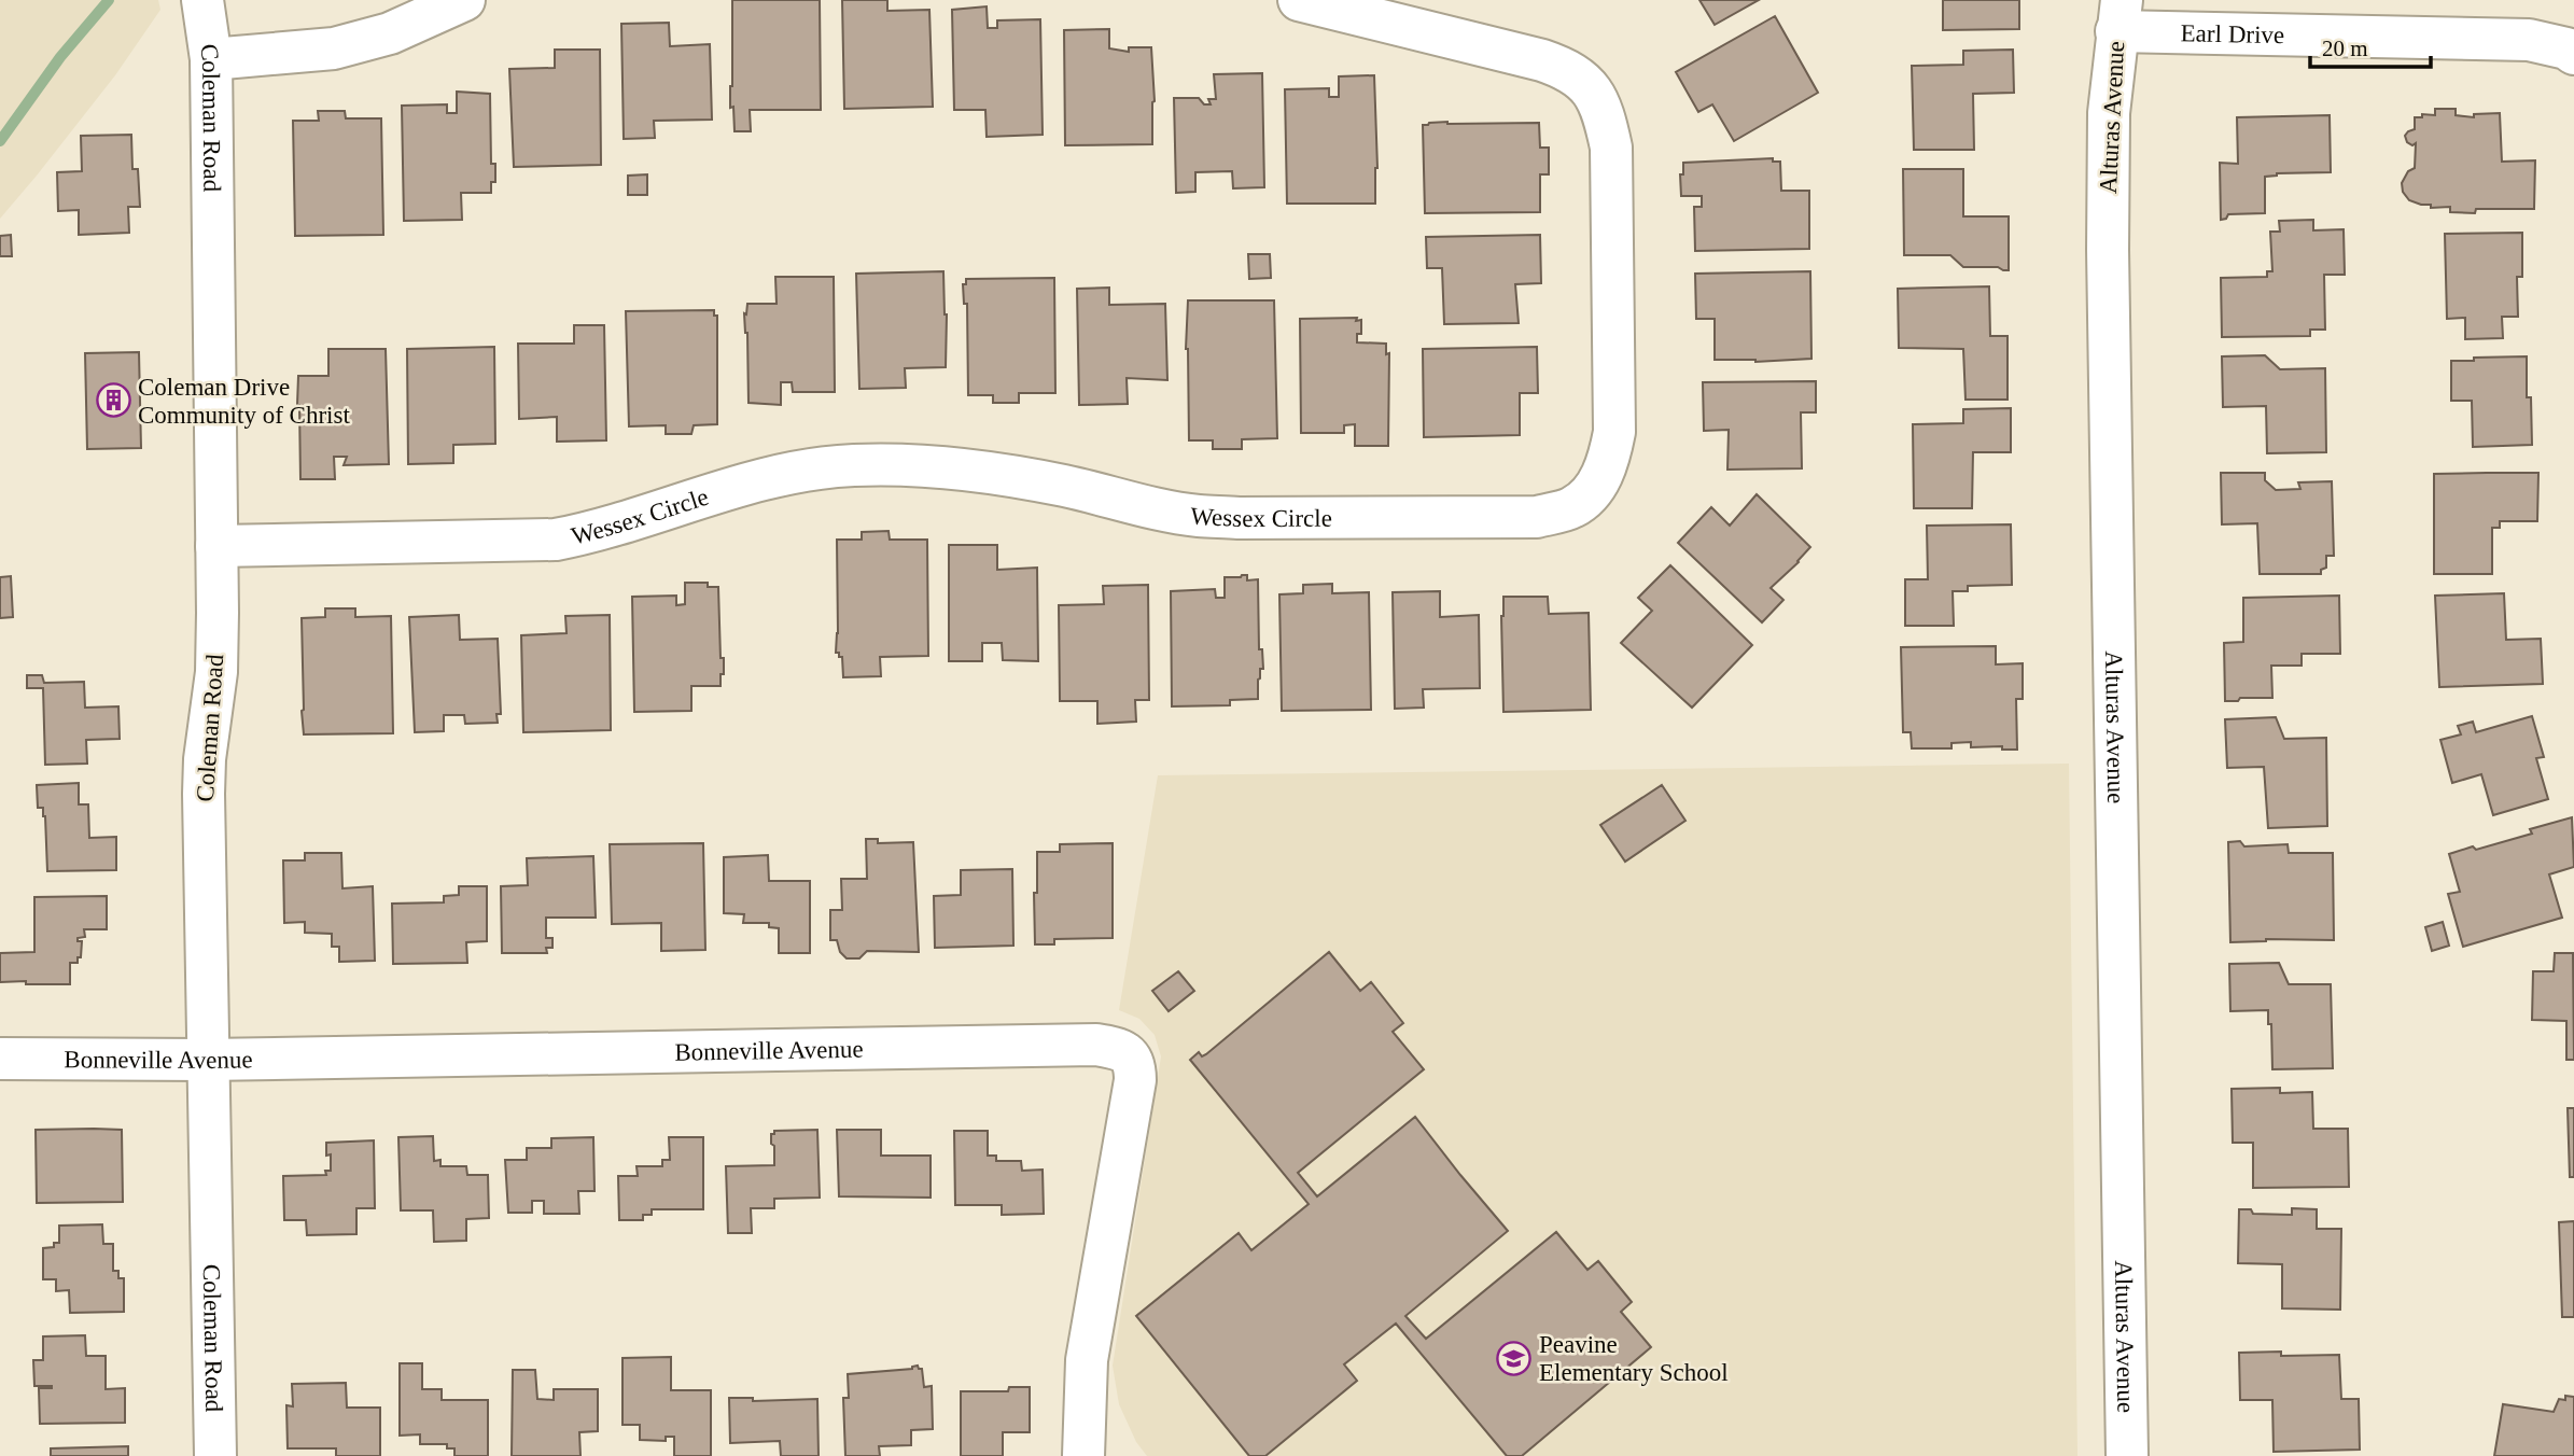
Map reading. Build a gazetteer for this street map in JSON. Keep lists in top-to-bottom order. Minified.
{"streets":{"street":["Earl Drive","Coleman Road","Alturas Avenue","Wessex Circle","Bonneville Avenue"]},"crossings":[["Earl Drive","Alturas Avenue"],["Coleman Road","Wessex Circle"],["Coleman Road","Bonneville Avenue"]],"places":{"building":["Coleman Drive Community of Christ"],"school or university":["Peavine Elementary School"]},"scale_bar":"20 m"}
